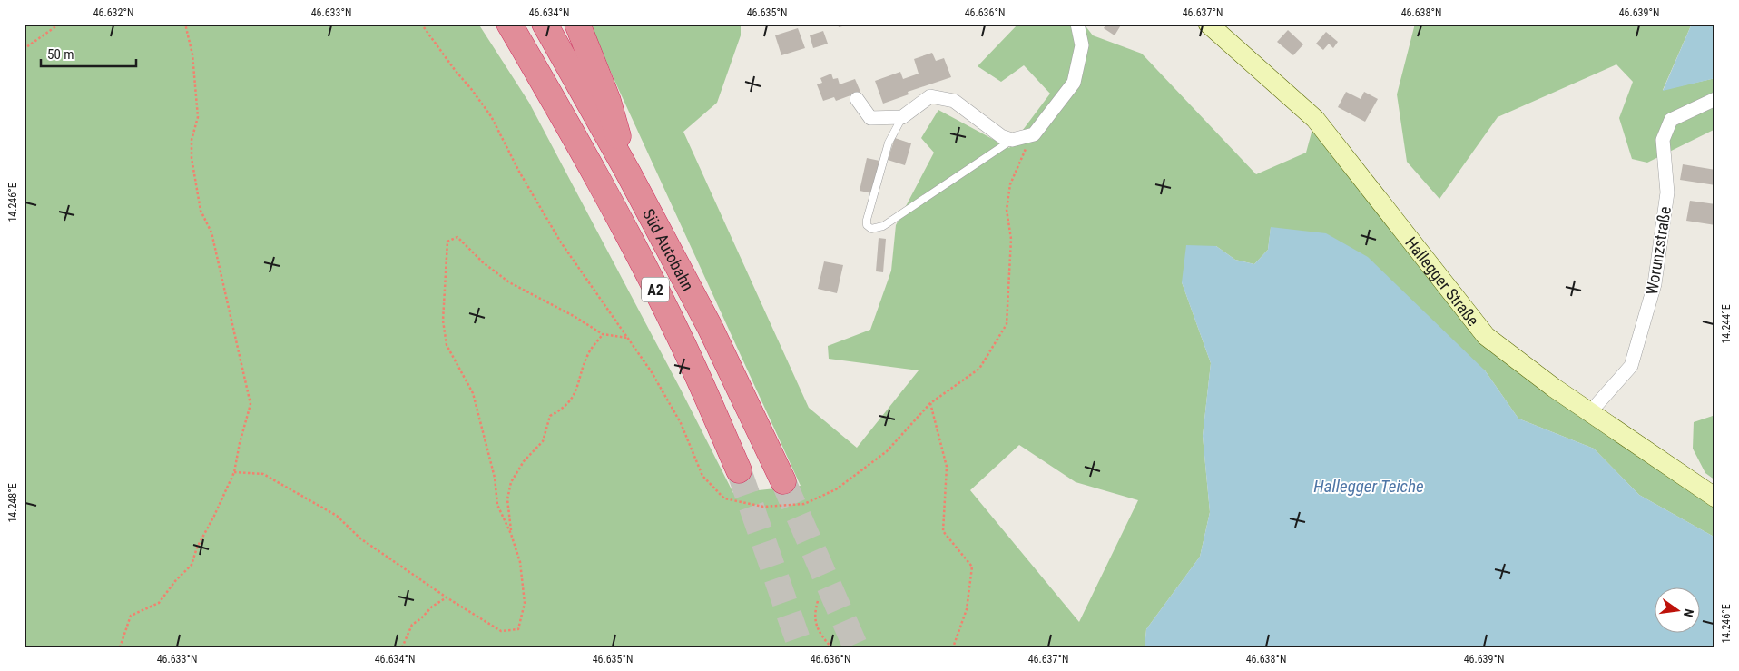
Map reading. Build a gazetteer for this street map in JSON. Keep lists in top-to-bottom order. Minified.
{"streets":{"highway":["Süd Autobahn","A2"],"main road":["Hallegger Straße"],"street":["Worunzstraße"]},"crossings":[["Worunzstraße","Hallegger Straße"]],"water":["Hallegger Teiche"],"scale_bar":"50 m","north":"right","coordinates":["46.632°N","46.633°N","46.634°N","46.635°N","46.636°N","46.637°N","46.638°N","46.639°N","14.246°E","14.244°E","14.248°E"]}
